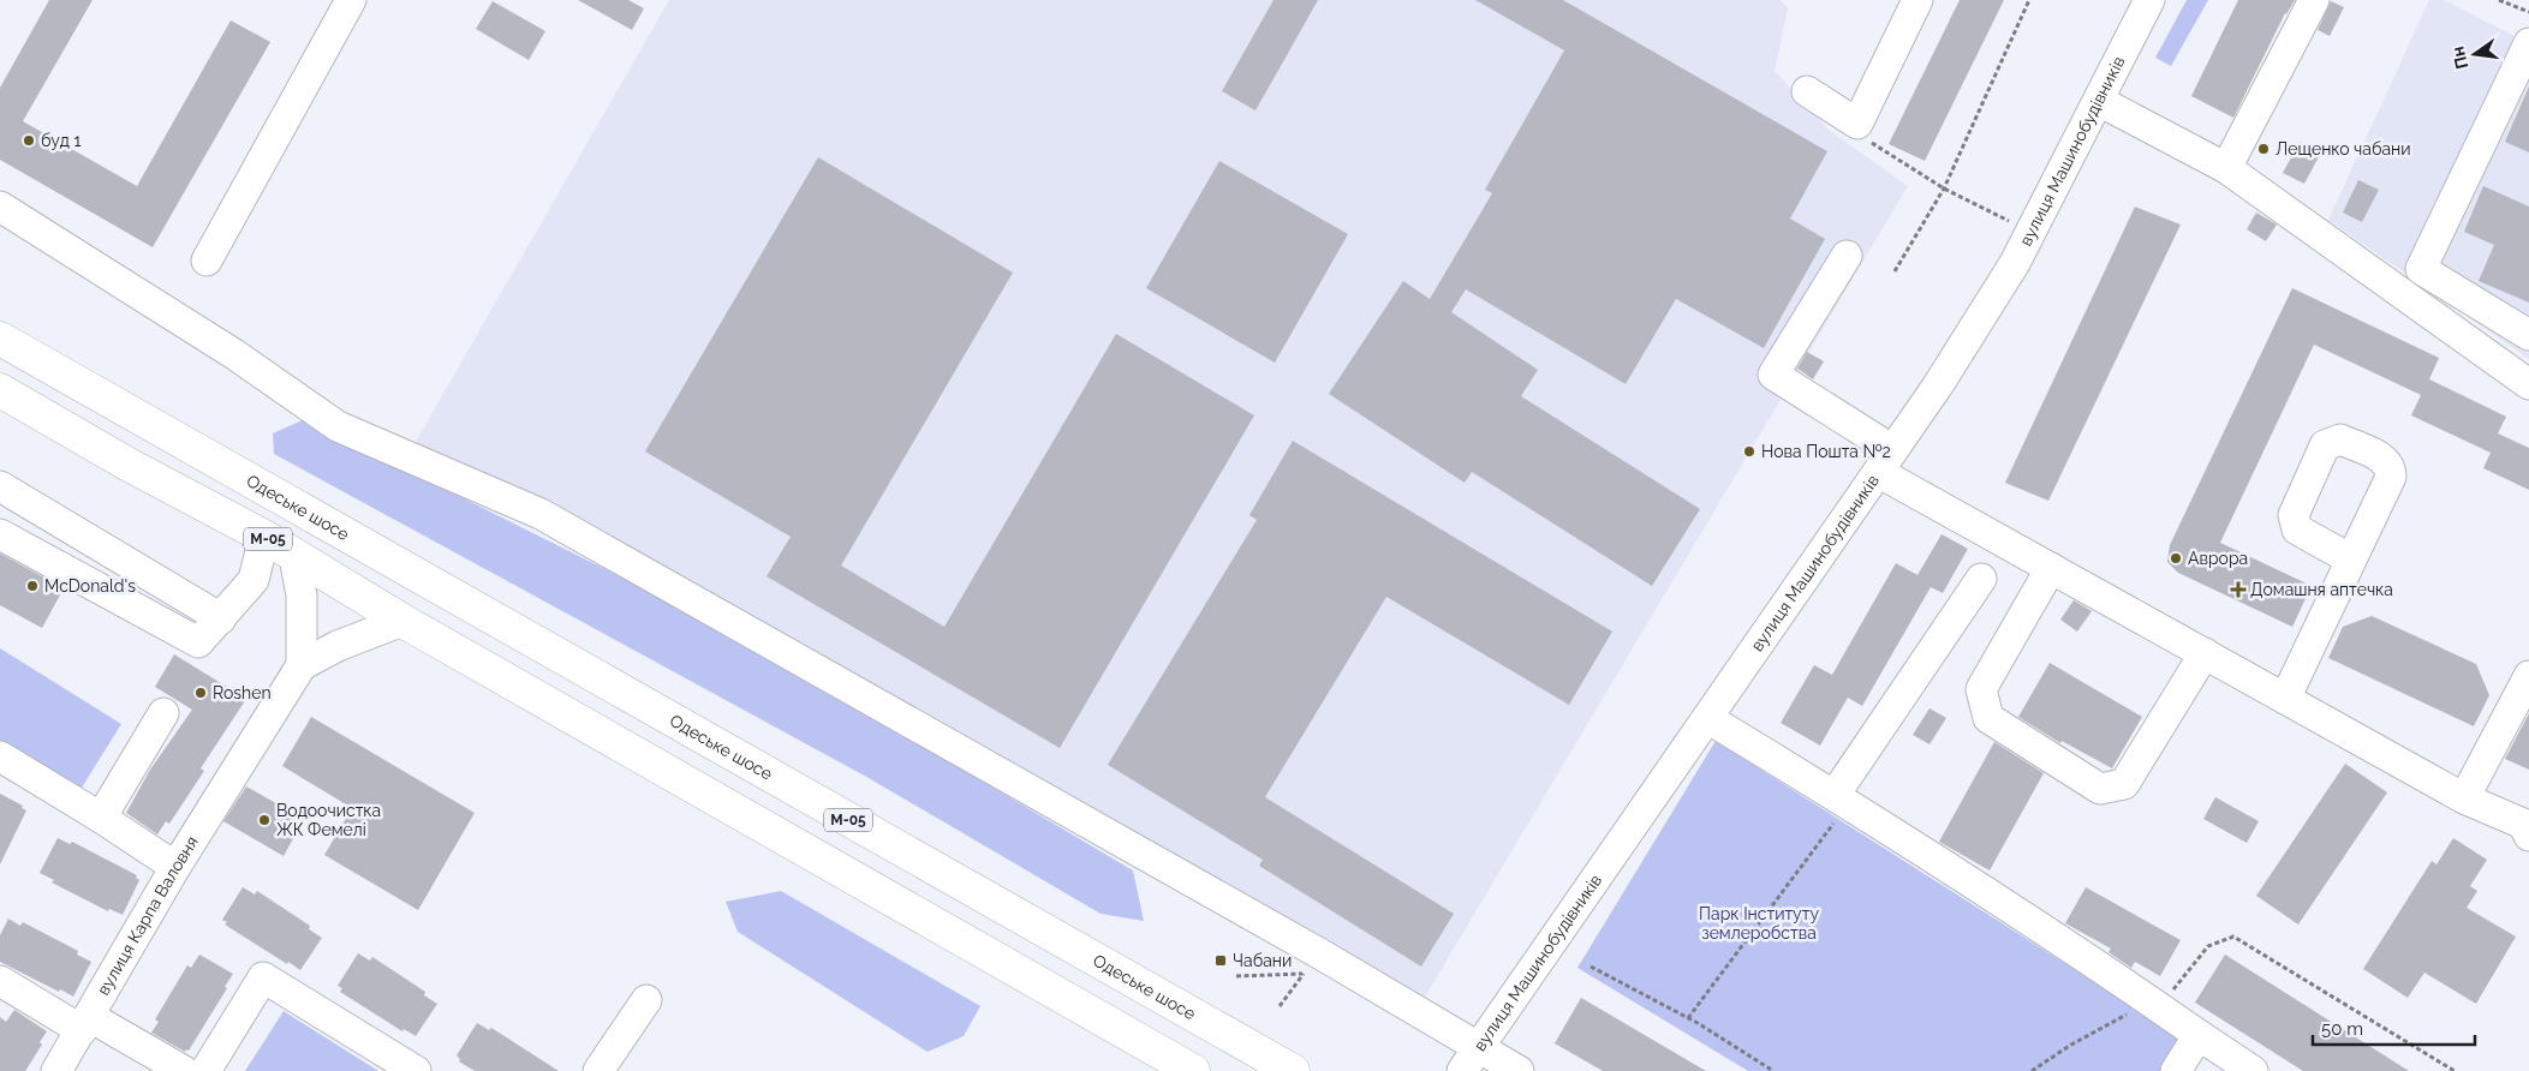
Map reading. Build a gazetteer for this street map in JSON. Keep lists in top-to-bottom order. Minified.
{"streets":{"highway":["Одеське шосе","М-05"],"street":["вулиця Машинобудівників","вулиця Карпа Валовня"]},"parks":["Парк Інституту землеробства"],"places":{"other":["буд 1","Лещенко чабани","Нова Пошта №2","Аврора","McDonald's","Roshen","Водоочистка ЖК Фемелі"],"health":["Домашня аптечка"],"transit":["Чабани"]},"scale_bar":"50 m","north":"left"}
